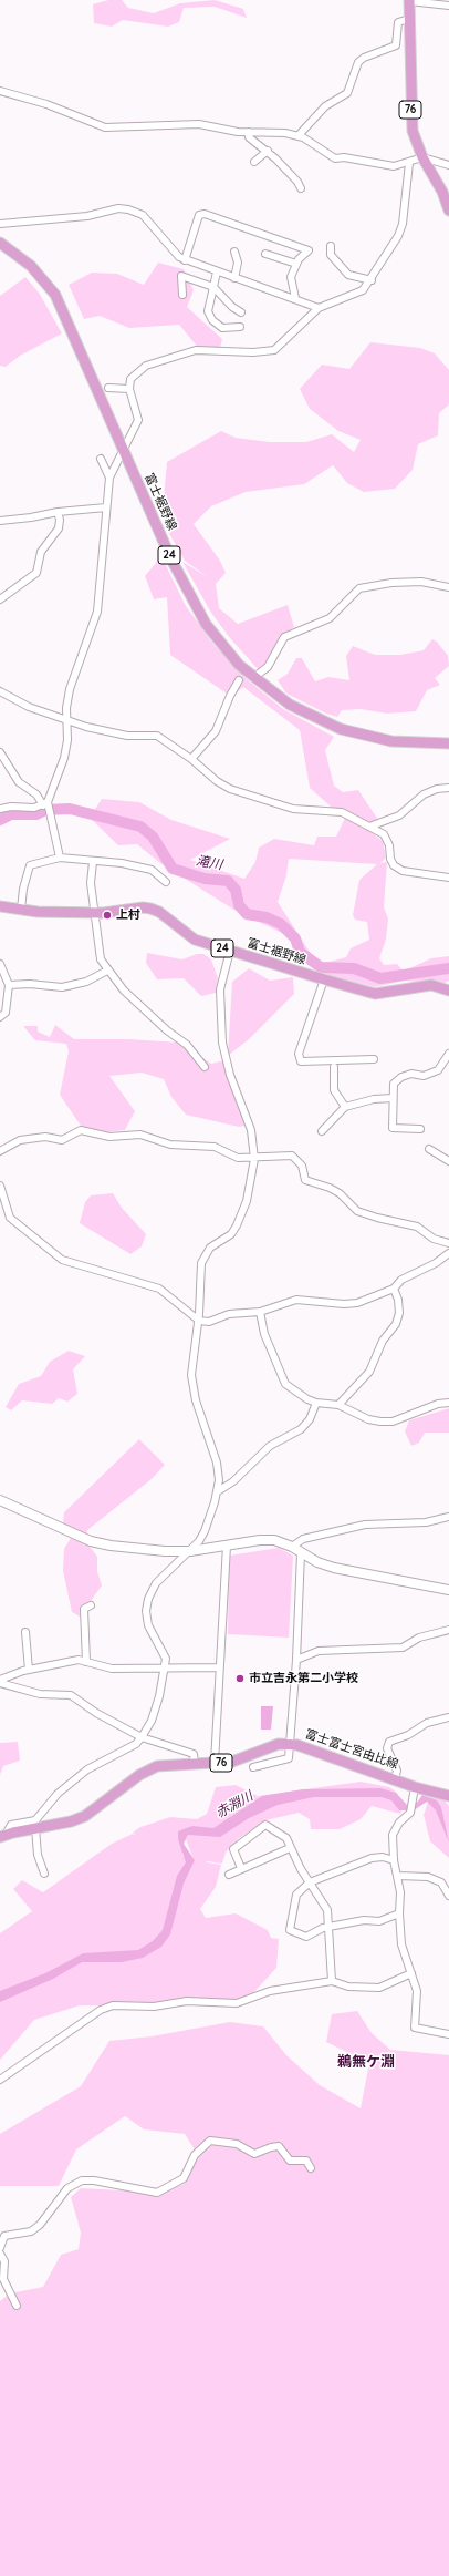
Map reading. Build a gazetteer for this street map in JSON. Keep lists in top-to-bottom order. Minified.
{"streets":{"main road":["76","富士裾野線","24","富士富士宮由比線"]},"districts":["鵜無ケ淵"],"water":["滝川","赤淵川"],"places":["上村","市立吉永第二小学校"]}
